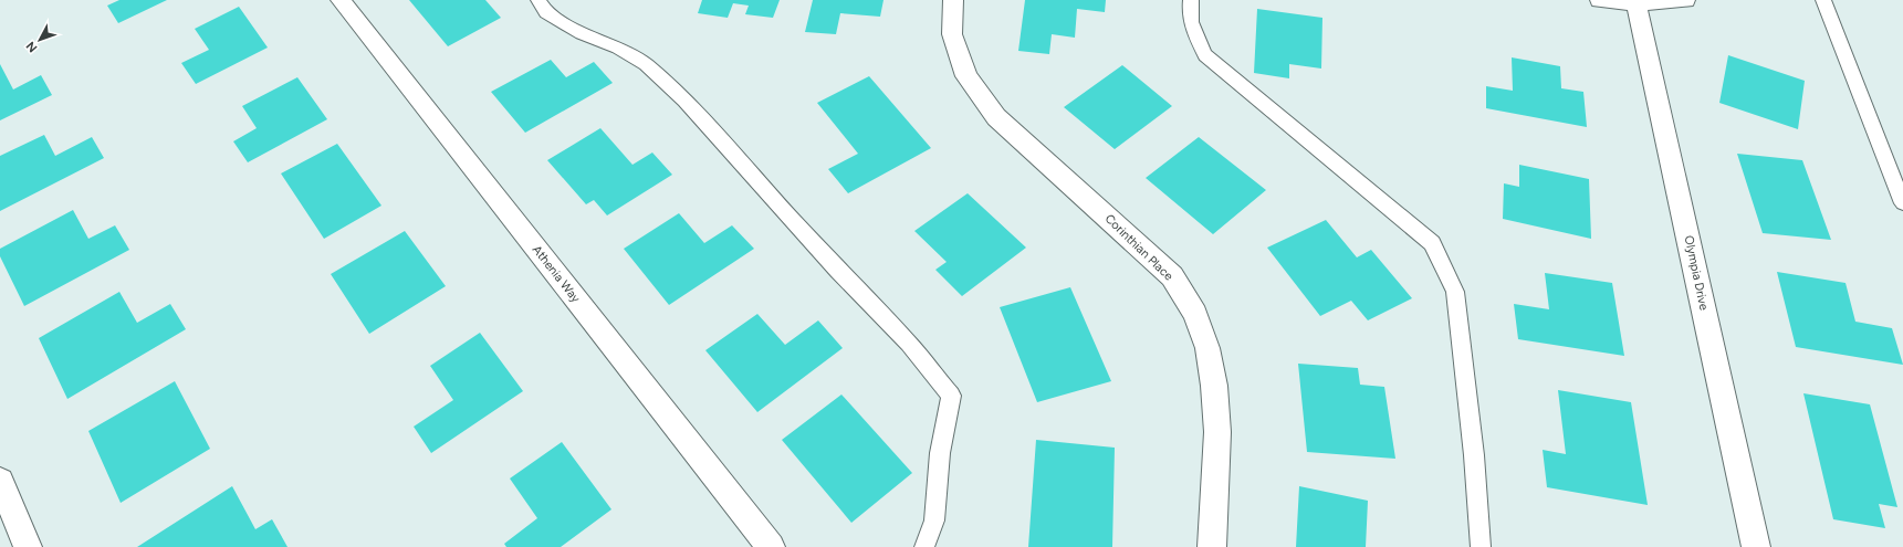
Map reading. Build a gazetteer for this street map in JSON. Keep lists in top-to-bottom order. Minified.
{"streets":{"street":["Corinthian Place","Olympia Drive","Athenia Way"]},"north":"bottom left"}
